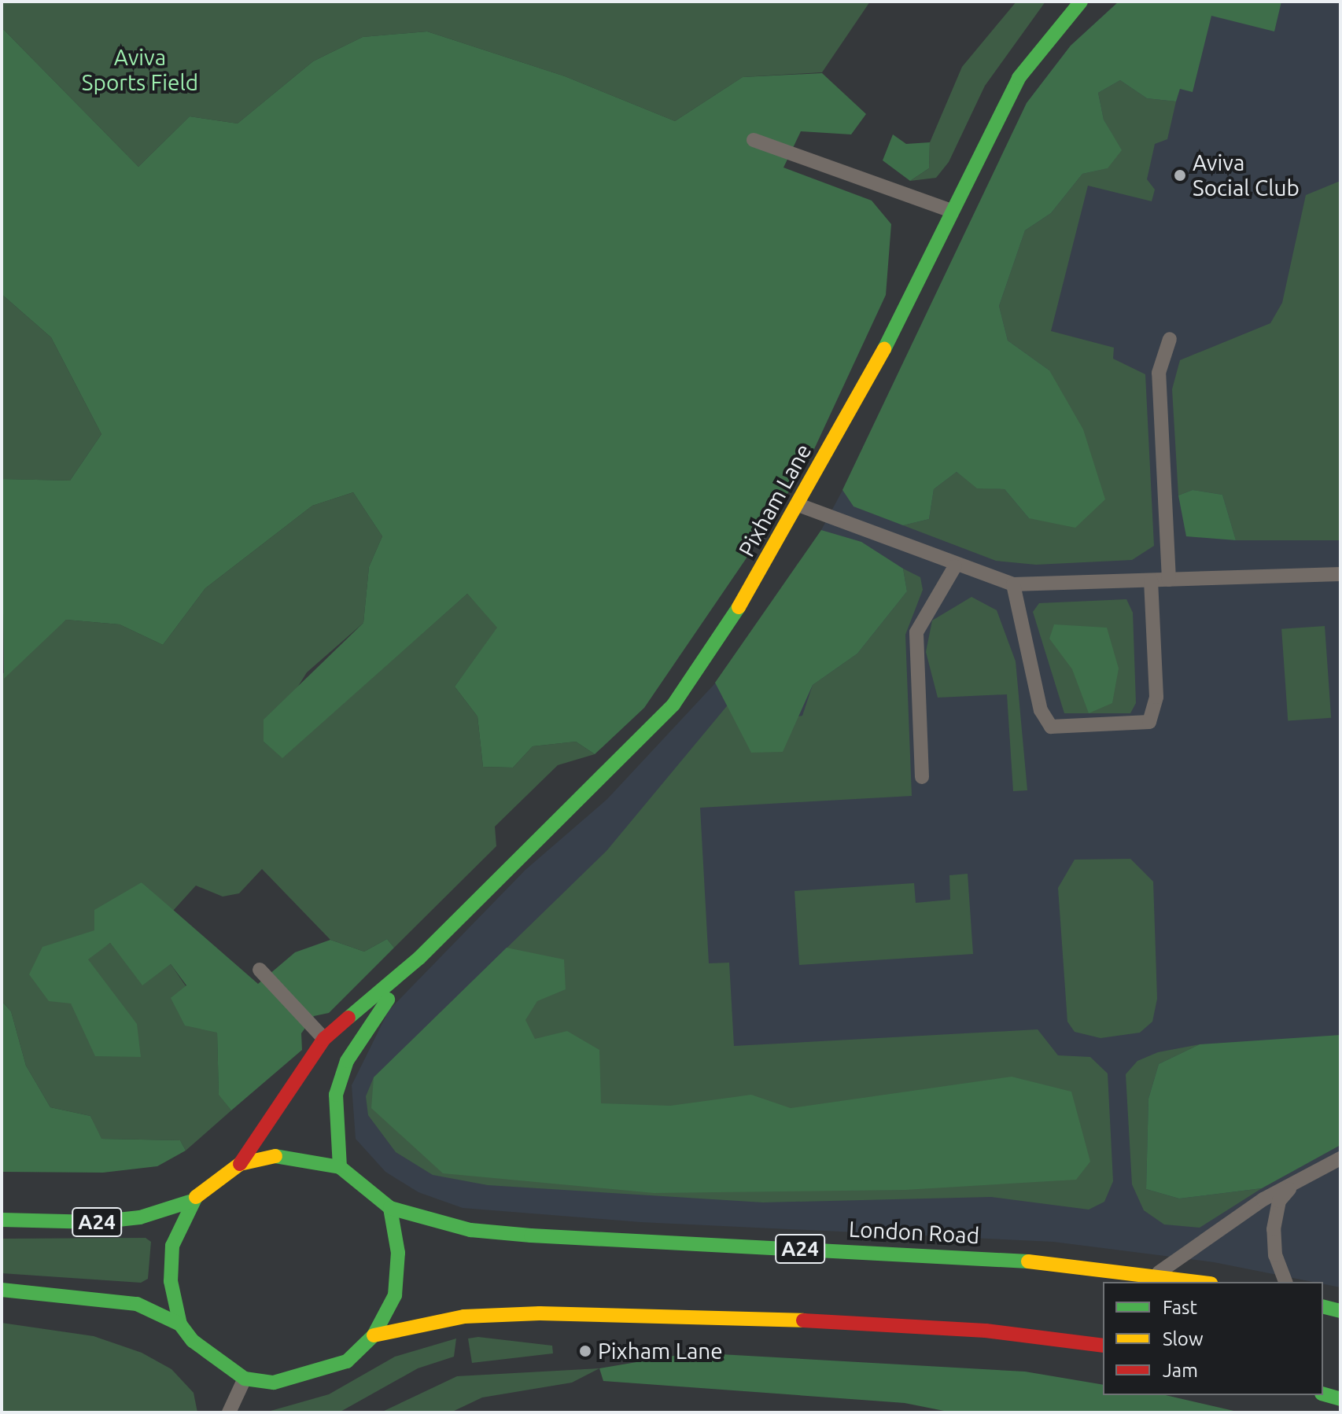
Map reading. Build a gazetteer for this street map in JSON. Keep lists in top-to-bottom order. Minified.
{"streets":{"main road":["Pixham Lane","A24","London Road"]},"parks":["Aviva Sports Field"],"places":["Aviva Social Club","Pixham Lane"],"legend":["Fast","Slow","Jam"]}
